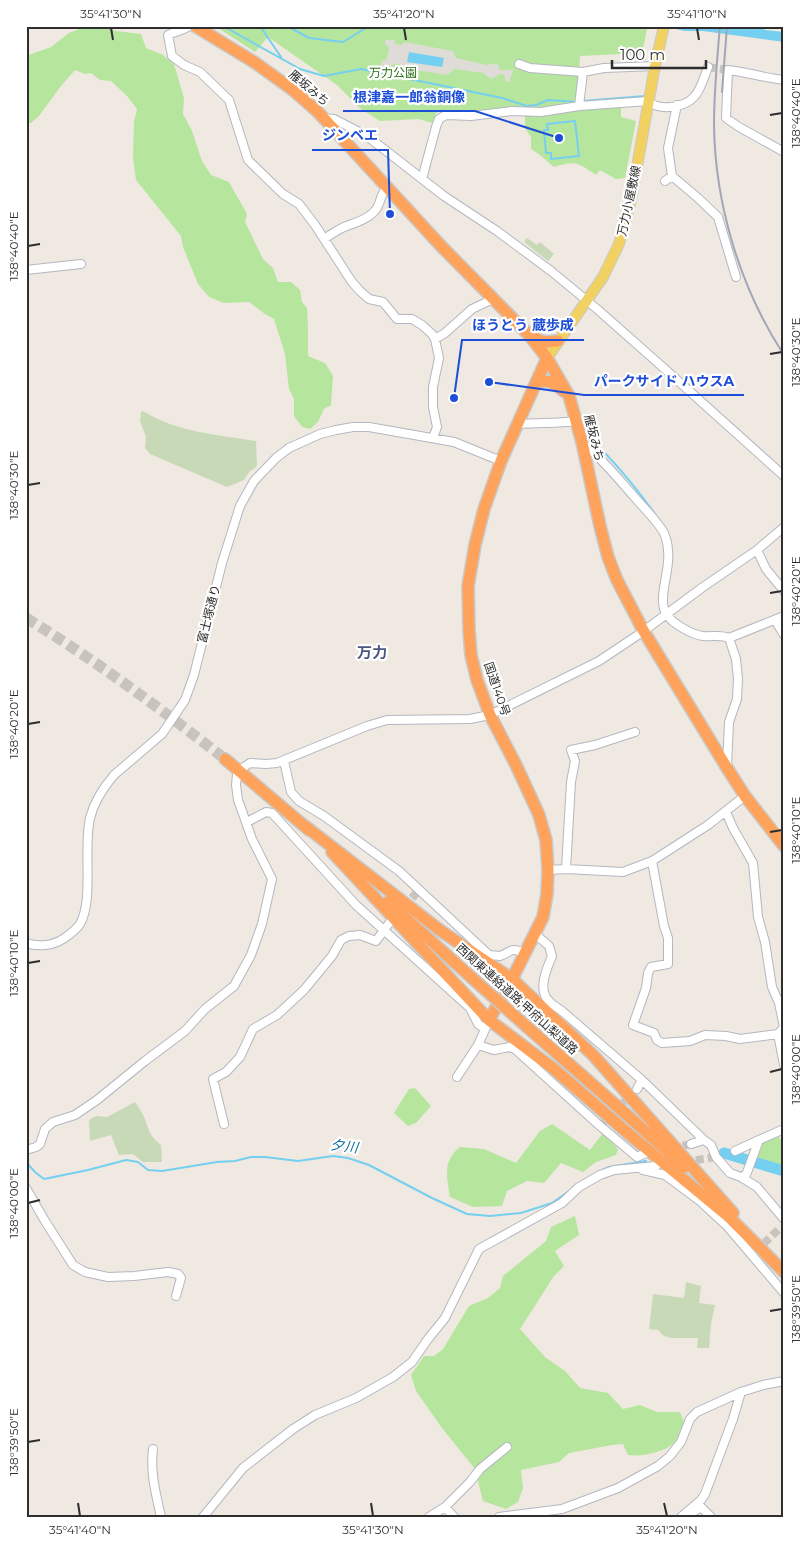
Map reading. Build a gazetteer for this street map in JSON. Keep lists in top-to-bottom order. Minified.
{"streets":{"highway":["雁坂みち","国道140号","西関東連絡道路;甲府山梨道路"],"main road":["万力小屋敷線"],"street":["富士塚通り"]},"crossings":[["雁坂みち","万力小屋敷線"],["雁坂みち","国道140号"],["万力小屋敷線","国道140号"],["富士塚通り","国道140号"]],"districts":["万力"],"water":["夕川"],"parks":["万力公園"],"places":["根津嘉一郎翁銅像","ジンベエ","パークサイド ハウスA","ほうとう 蔵歩成"],"scale_bar":"100 m","coordinates":["35°41'30\"N","35°41'20\"N","35°41'10\"N","138°40'40\"E","138°40'30\"E","138°40'20\"E","138°40'10\"E","138°40'00\"E","138°39'50\"E","35°41'40\"N"]}
